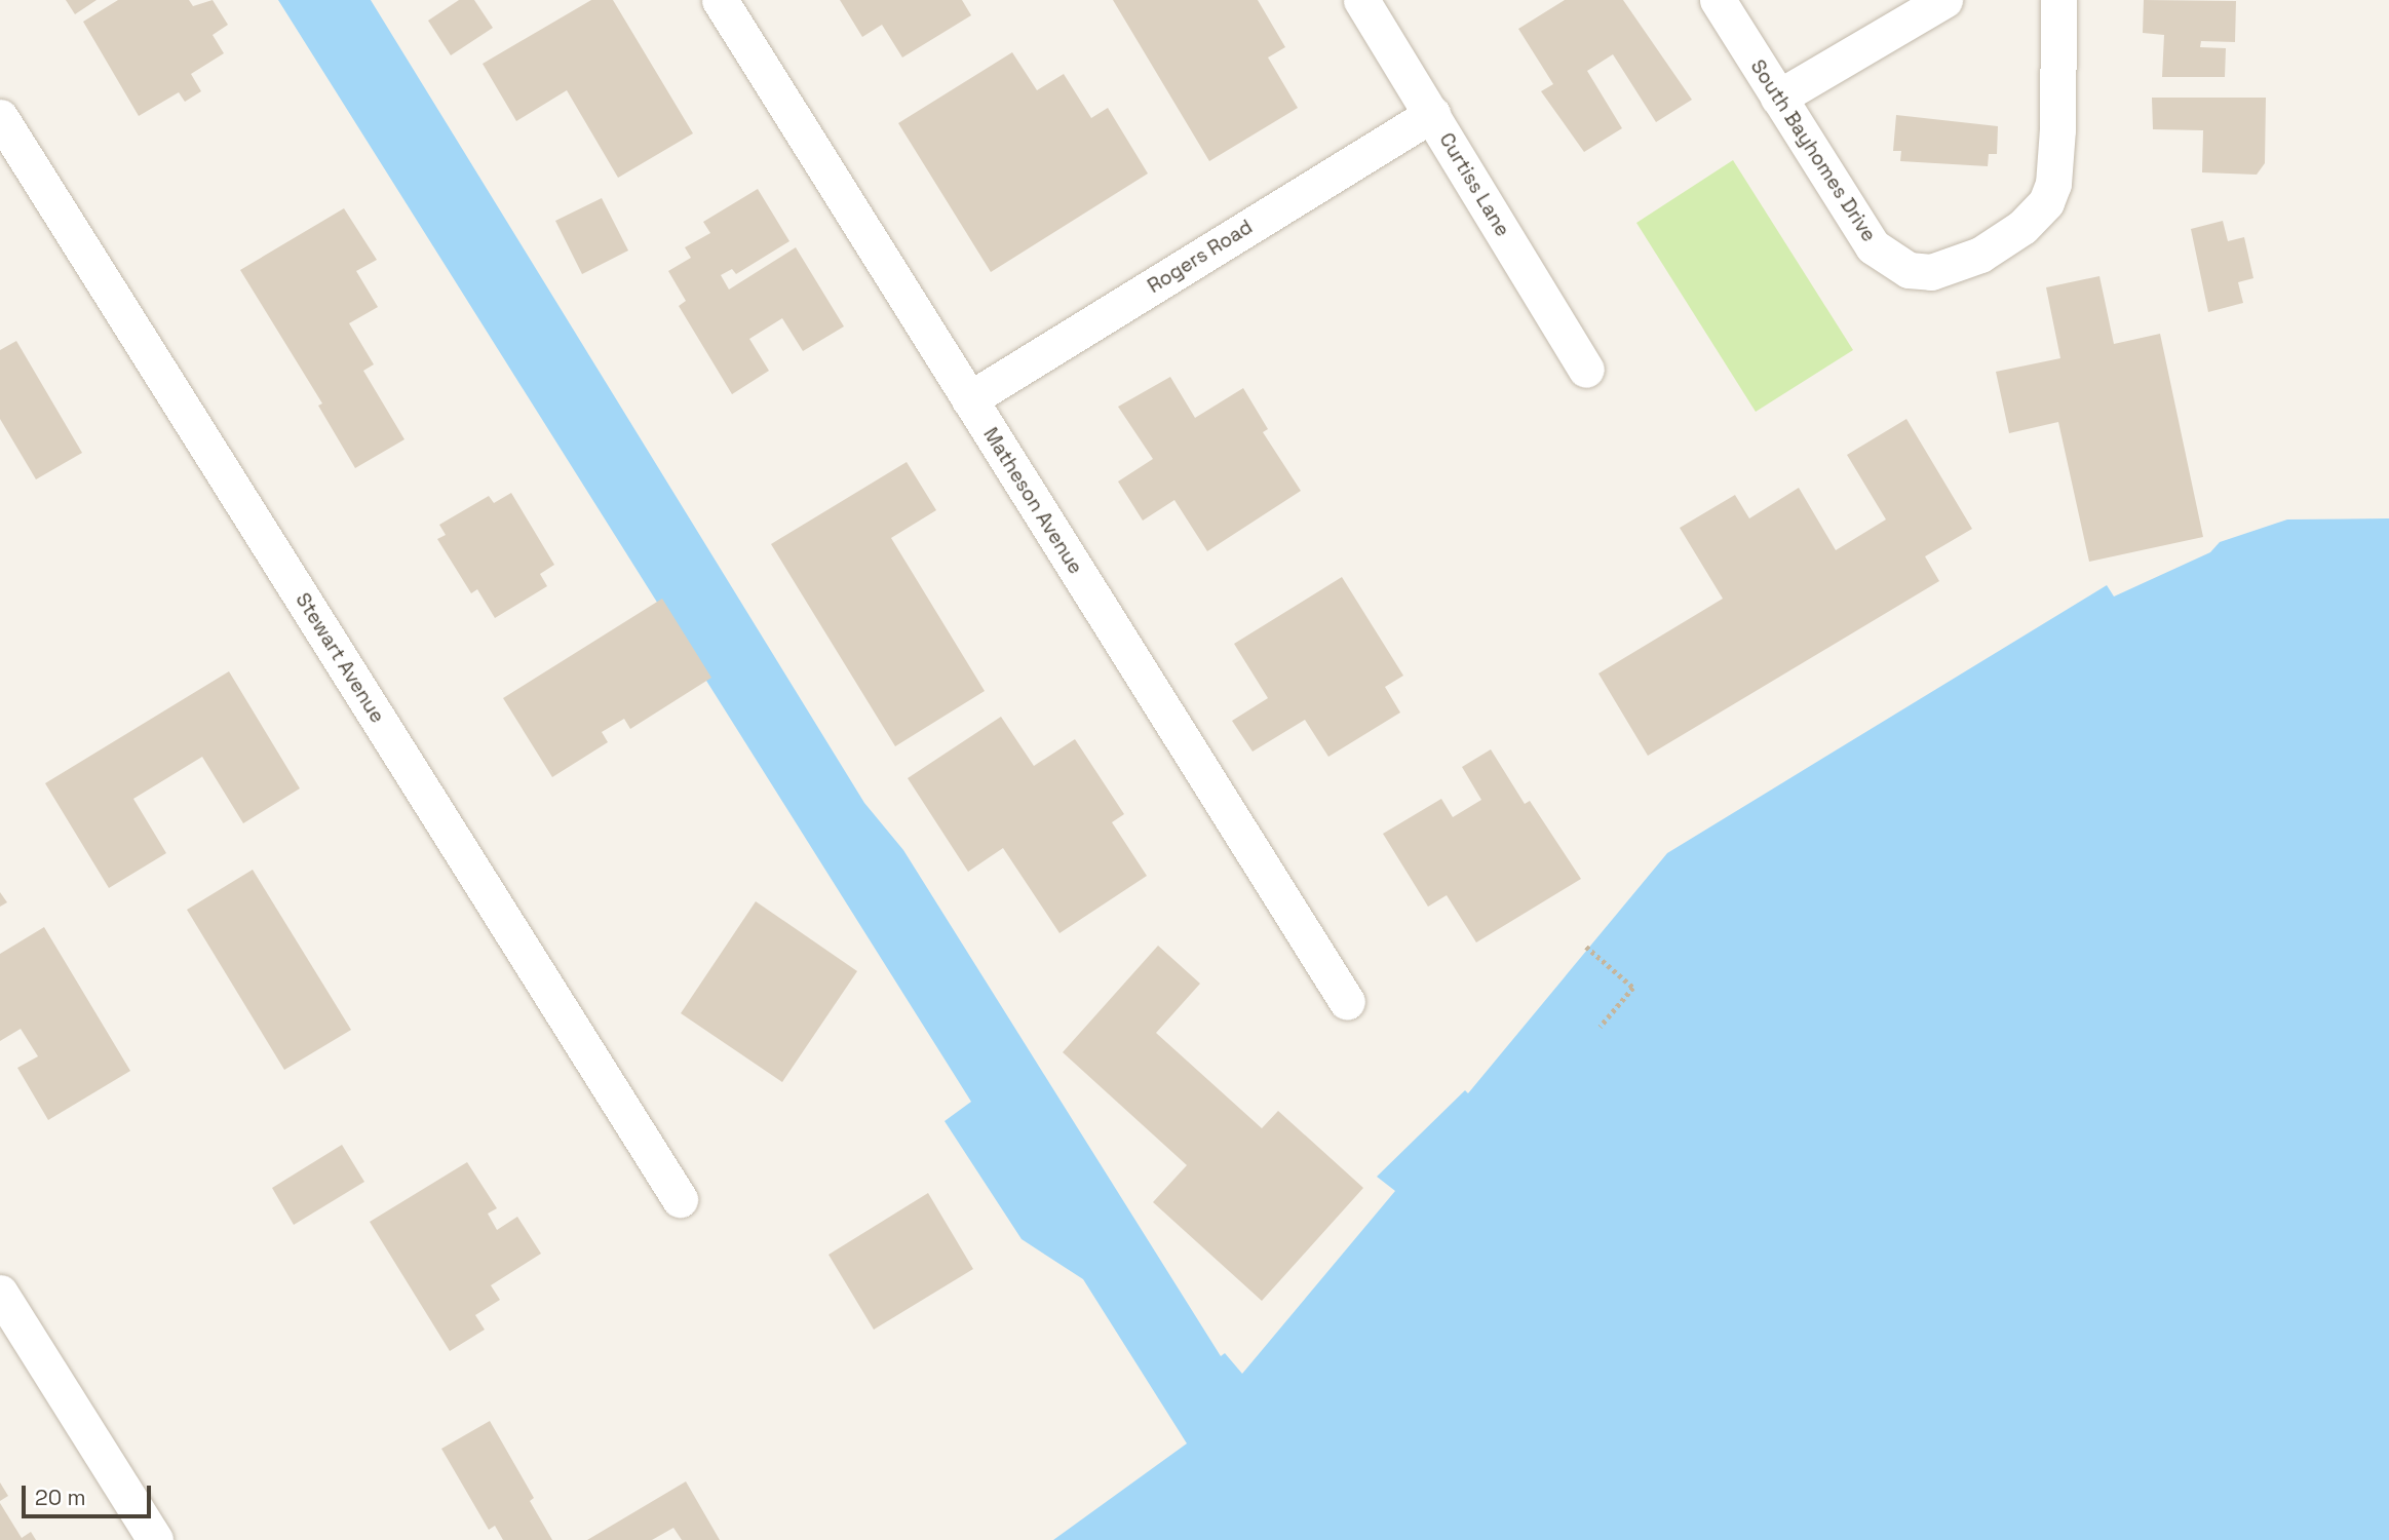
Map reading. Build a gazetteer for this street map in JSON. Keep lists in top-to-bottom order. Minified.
{"streets":{"street":["South Bayhomes Drive","Curtiss Lane","Rogers Road","Matheson Avenue","Stewart Avenue"]},"crossings":[["Curtiss Lane","Rogers Road"],["Rogers Road","Matheson Avenue"]],"scale_bar":"20 m"}
